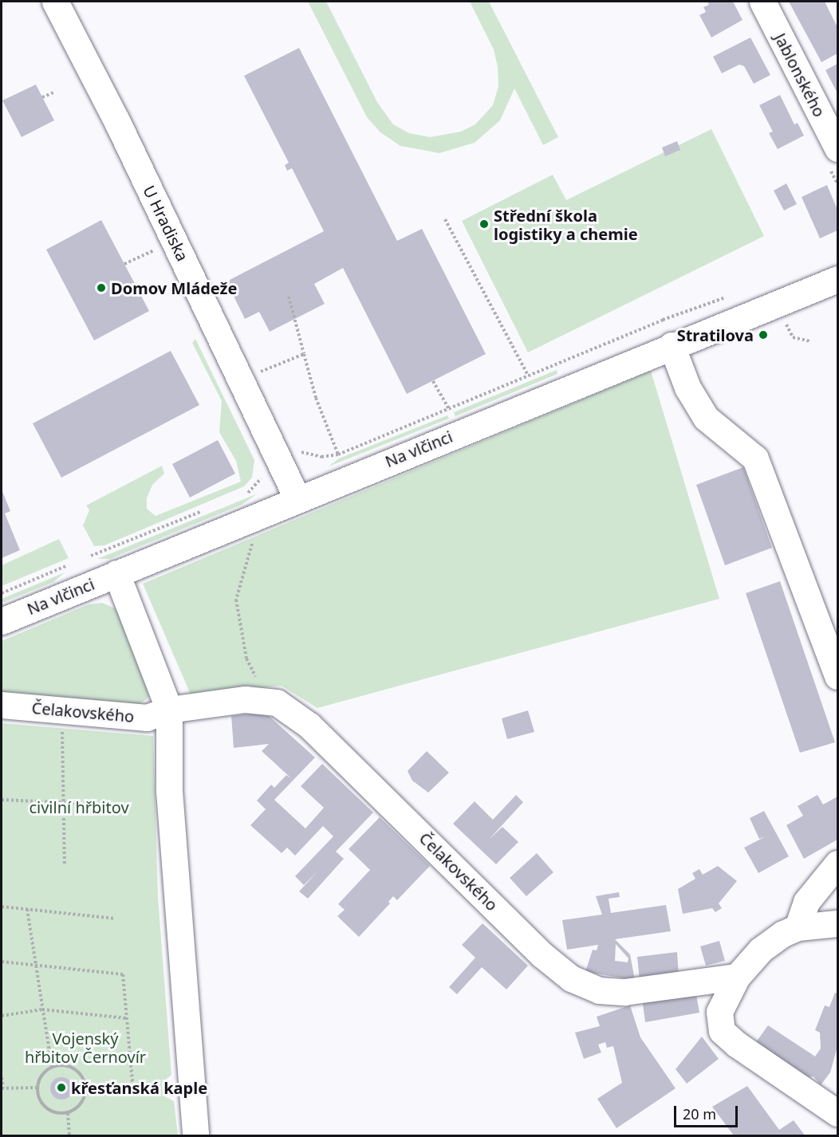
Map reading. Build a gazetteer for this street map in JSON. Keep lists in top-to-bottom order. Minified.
{"streets":{"street":["Jablonského","U Hradiska","Na vlčinci","Čelakovského"]},"crossings":[["U Hradiska","Na vlčinci"]],"parks":["civilní hřbitov","Vojenský hřbitov Černovír"],"places":["Střední škola logistiky a chemie","Domov Mládeže","Stratilova","křesťanská kaple"],"scale_bar":"20 m"}
